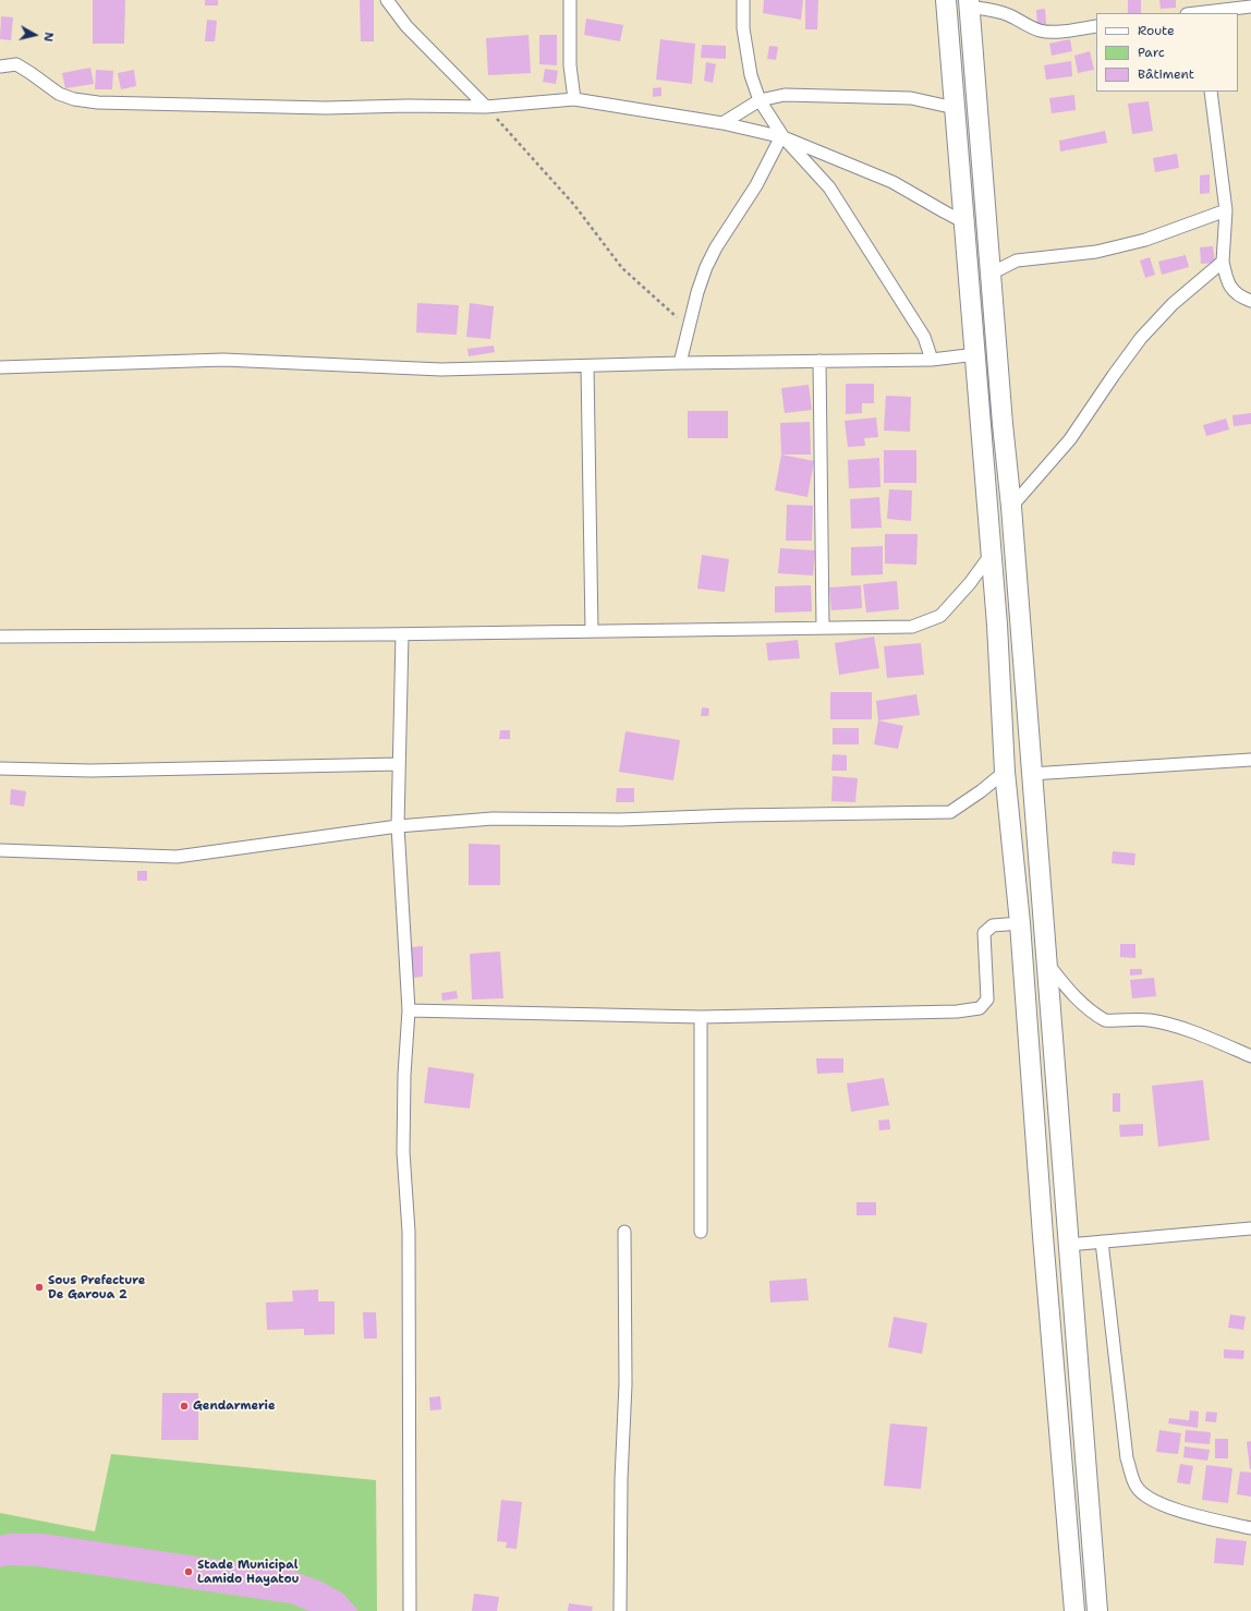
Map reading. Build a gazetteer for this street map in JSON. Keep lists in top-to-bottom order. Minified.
{"places":["Sous Prefecture De Garoua 2","Gendarmerie","Stade Municipal Lamido Hayatou"],"legend":["Route","Parc","Bâtiment"],"north":"right"}
